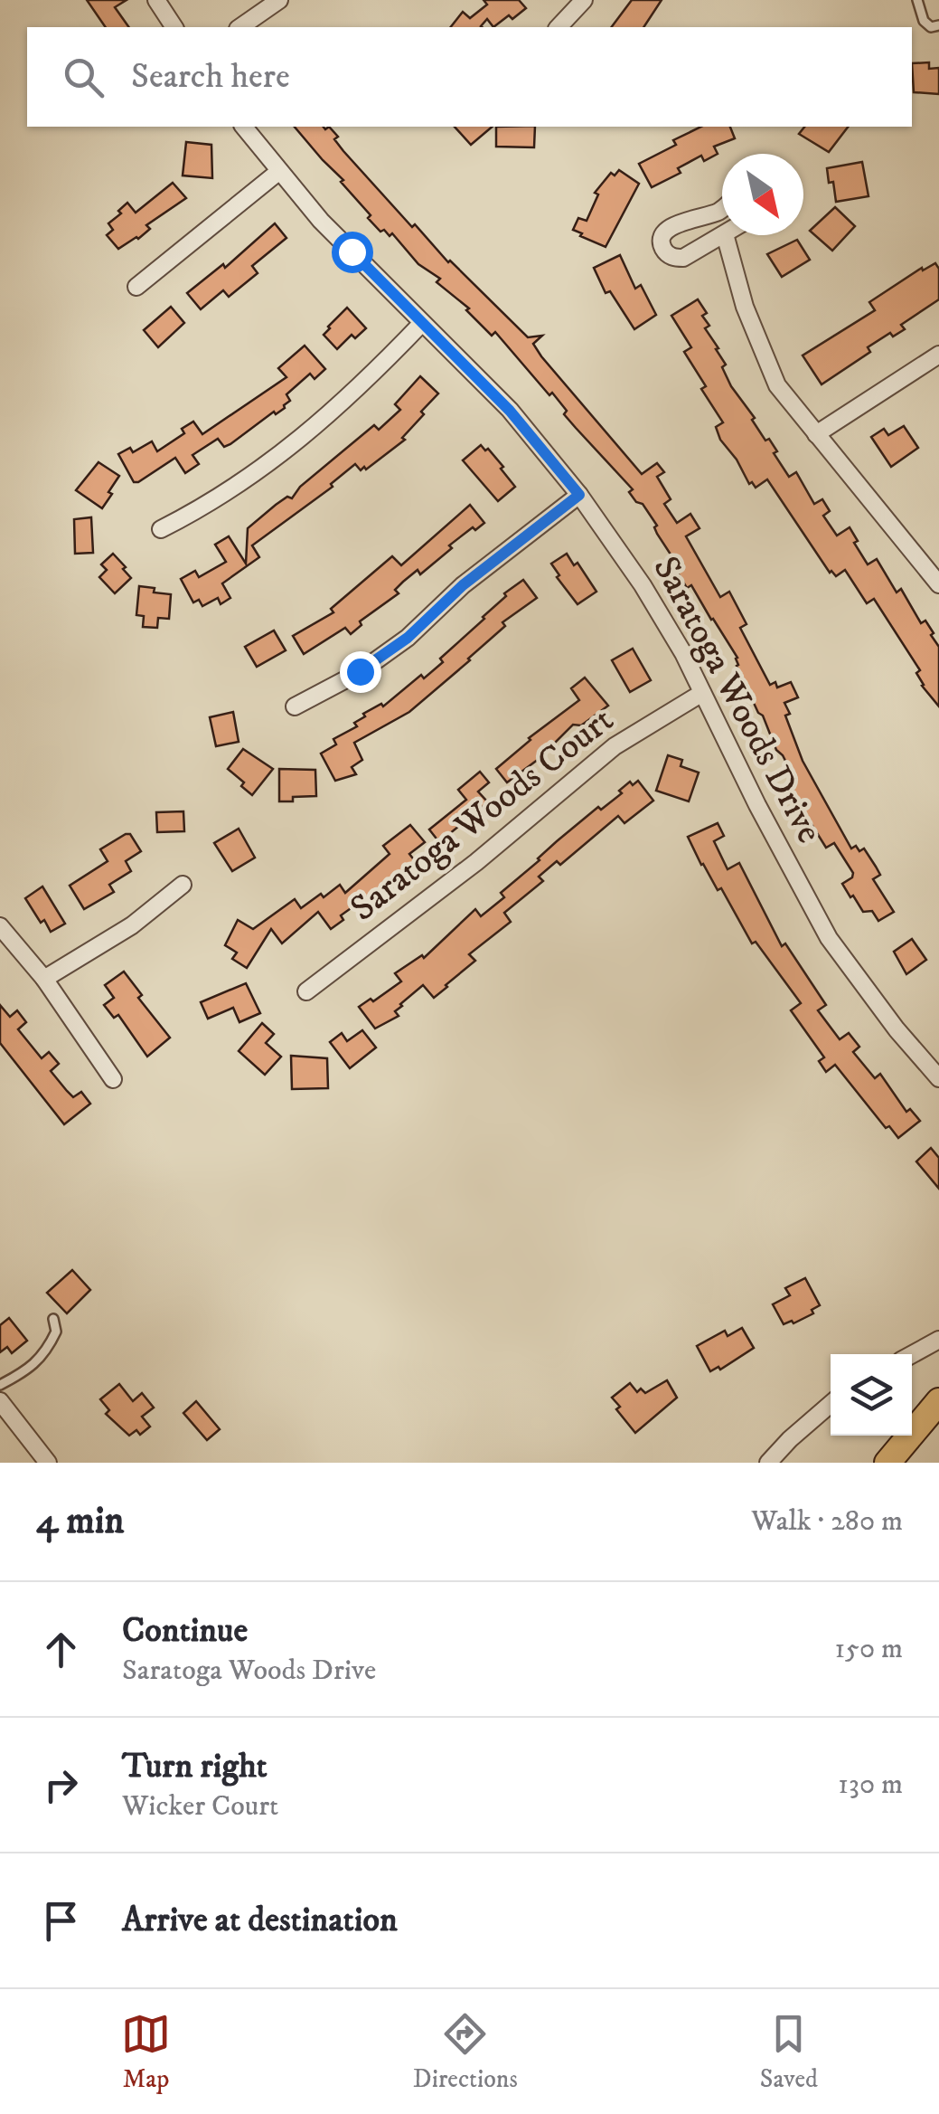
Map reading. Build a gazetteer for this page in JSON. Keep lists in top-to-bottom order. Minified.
{"streets":{"street":["Saratoga Woods Drive","Saratoga Woods Court"]},"crossings":[["Saratoga Woods Drive","Saratoga Woods Court"]],"north":"bottom right","page":{"search":"Search here","heading":["4 min","Walk · 280 m"],"list":[["Continue","Saratoga Woods Drive","150 m"],["Turn right","Wicker Court","130 m"],"Arrive at destination"],"nav":["Map","Directions","Saved"]}}
